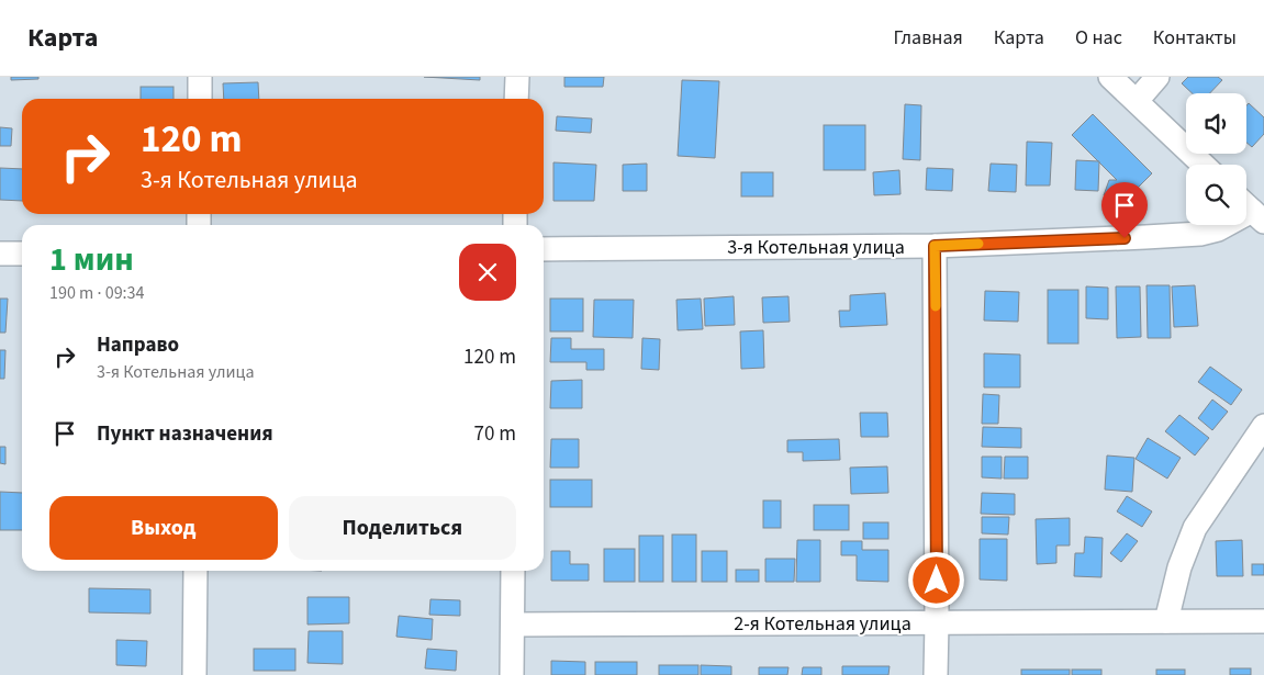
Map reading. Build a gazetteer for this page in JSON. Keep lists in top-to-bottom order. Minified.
{"streets":{"street":["3-я Котельная улица","2-я Котельная улица"]},"page":{"header":"Карта","nav":["Главная","Карта","О нас","Контакты"],"turn":["120 m","3-я Котельная улица"],"heading":["1 мин","190 m · 09:34"],"list":[{"name":"Направо","note":"3-я Котельная улица","value":"120 m"},{"name":"Пункт назначения","value":"70 m"}],"buttons":["Выход","Поделиться"]}}
